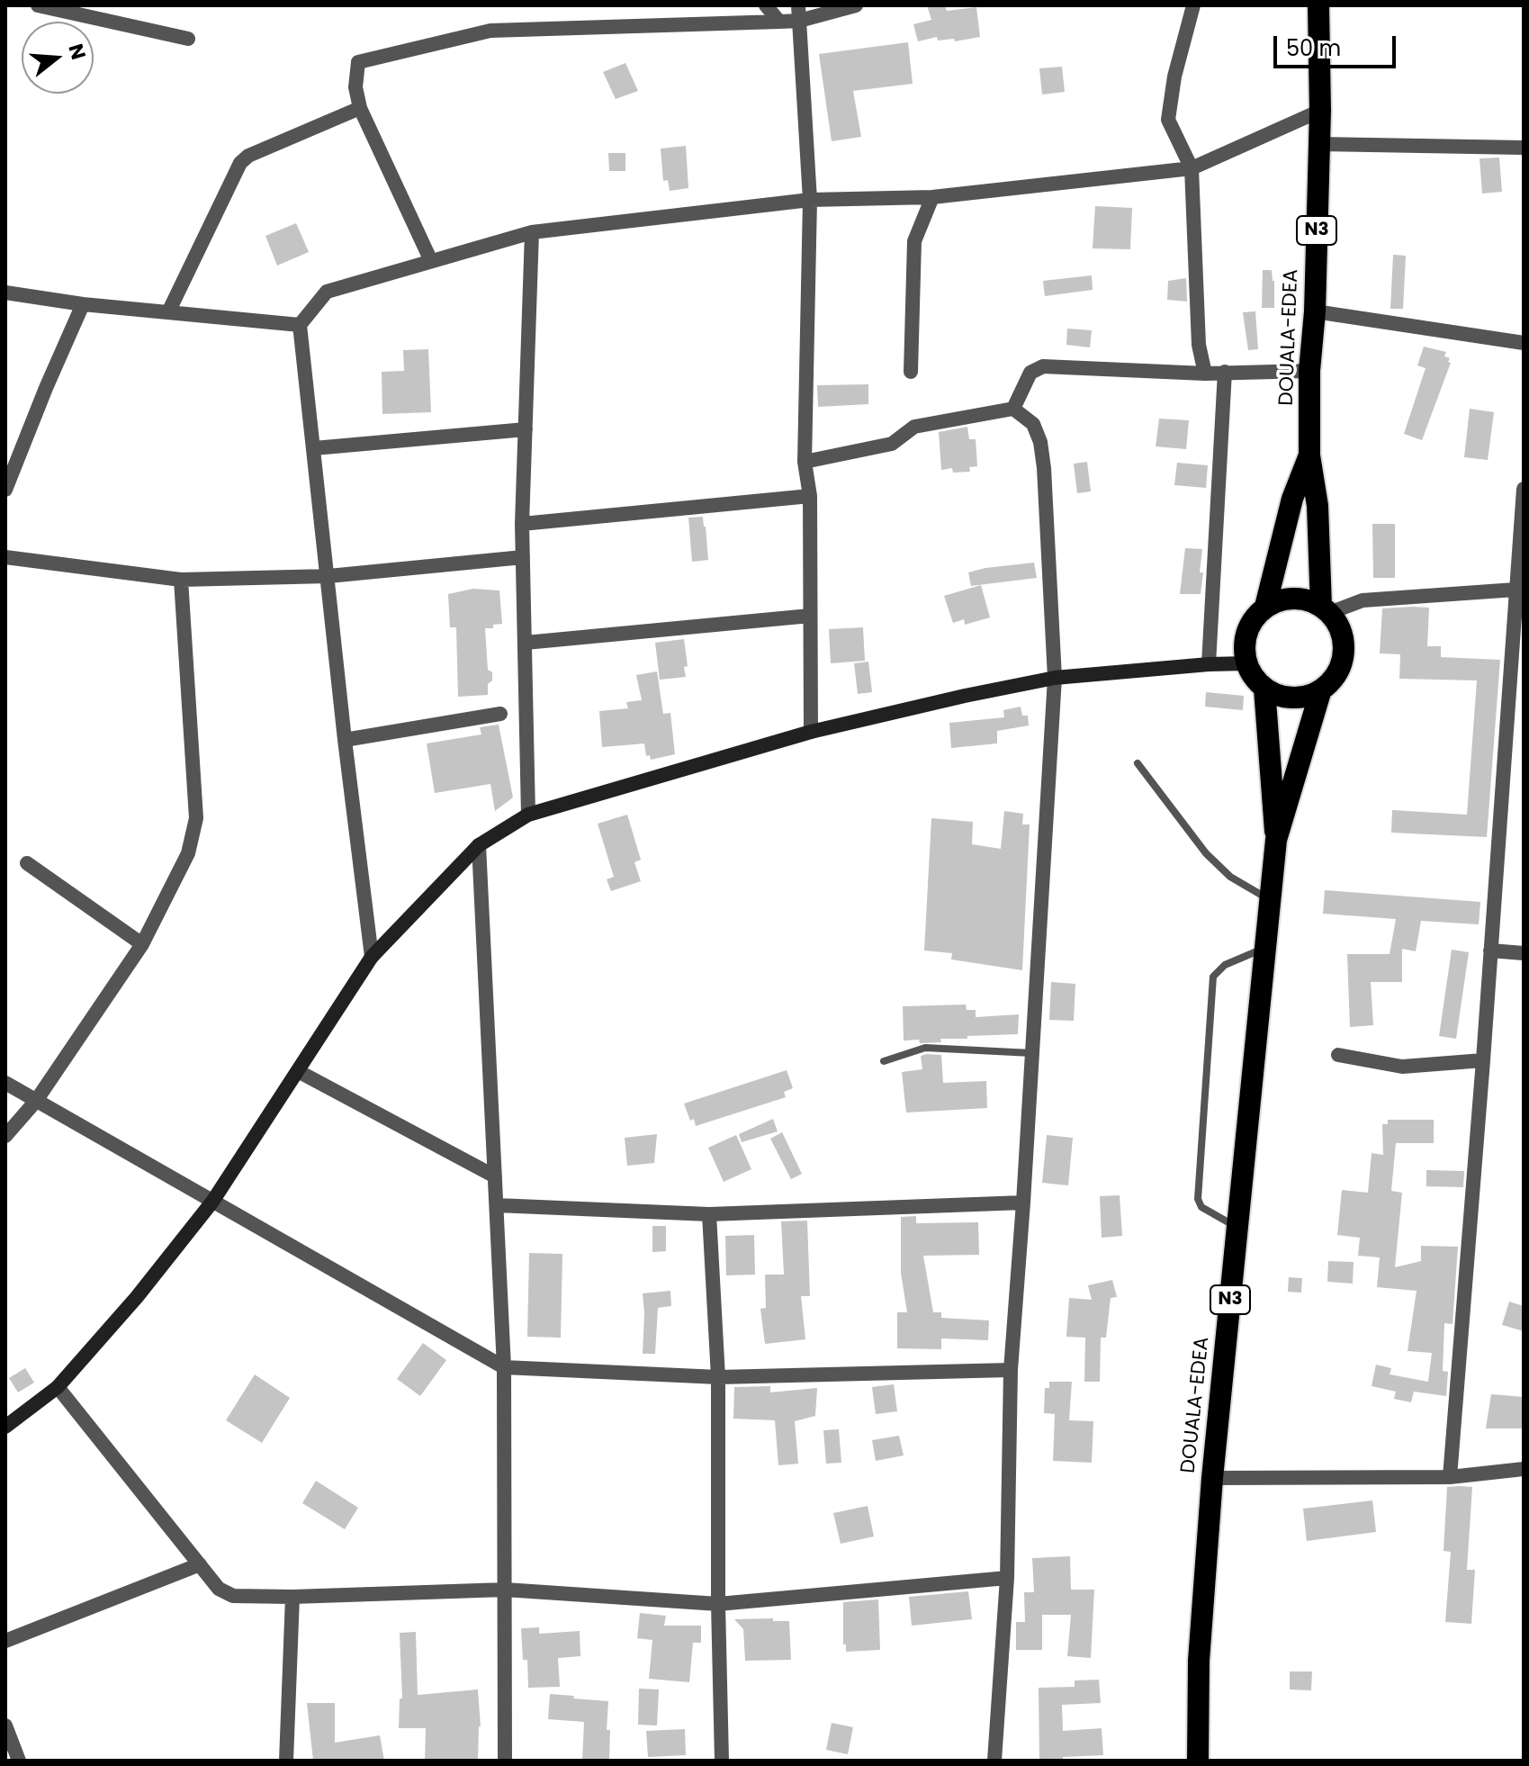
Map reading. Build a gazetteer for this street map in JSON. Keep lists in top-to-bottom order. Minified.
{"streets":{"highway":["N3","DOUALA-EDEA"]},"crossings":[["N3","DOUALA-EDEA"]],"scale_bar":"50 m","north":"right"}
